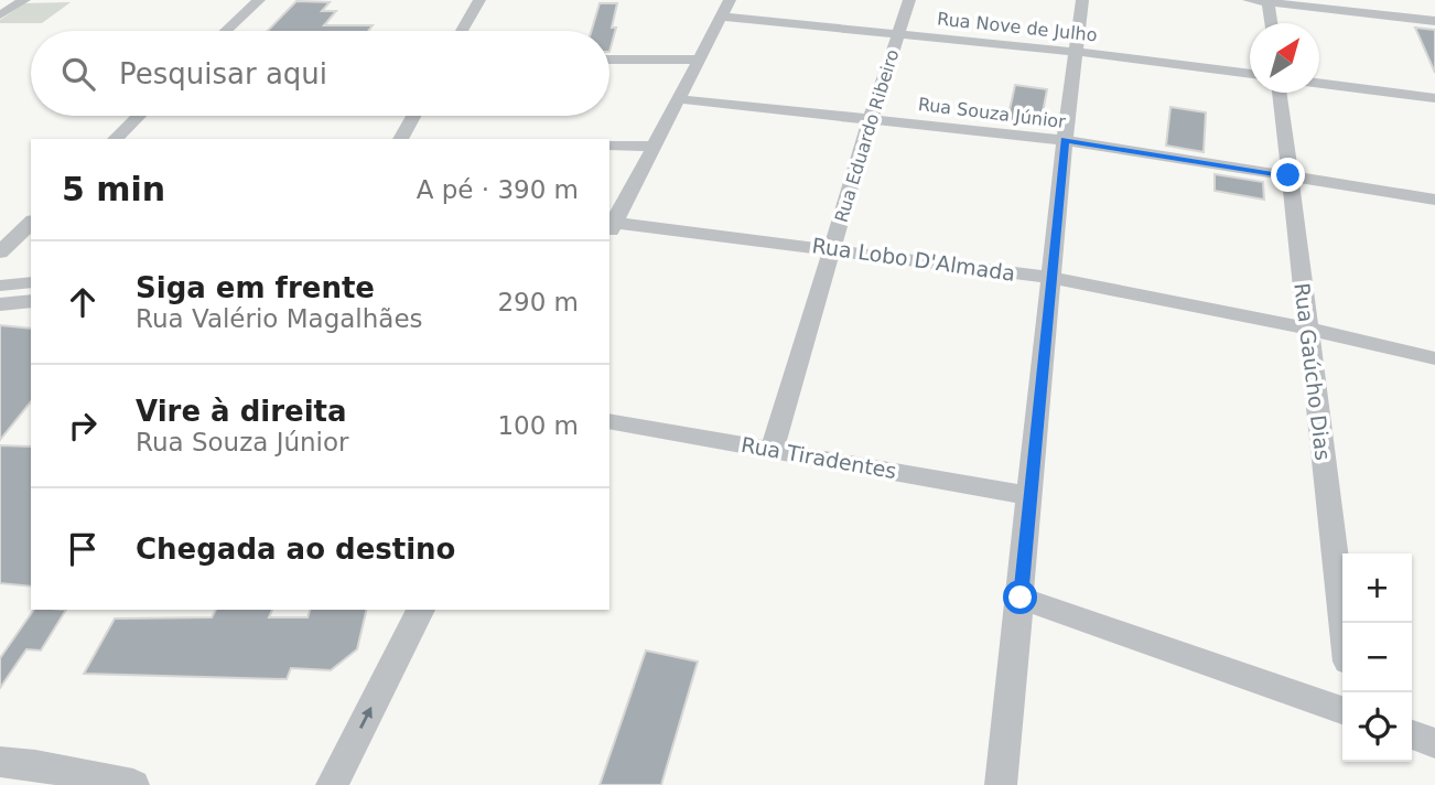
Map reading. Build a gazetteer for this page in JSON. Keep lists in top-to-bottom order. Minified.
{"streets":{"street":["Rua Nove de Julho","Rua Souza Júnior","Rua Eduardo Ribeiro","Rua Lobo D'Almada","Rua Gaúcho Dias","Rua Tiradentes"]},"crossings":[["Rua Nove de Julho","Rua Eduardo Ribeiro"],["Rua Souza Júnior","Rua Eduardo Ribeiro"],["Rua Souza Júnior","Rua Gaúcho Dias"],["Rua Eduardo Ribeiro","Rua Lobo D'Almada"],["Rua Eduardo Ribeiro","Rua Tiradentes"],["Rua Lobo D'Almada","Rua Gaúcho Dias"]],"north":"top right","page":{"search":"Pesquisar aqui","heading":["5 min","A pé · 390 m"],"list":[["Siga em frente","Rua Valério Magalhães","290 m"],["Vire à direita","Rua Souza Júnior","100 m"],"Chegada ao destino"],"map_buttons":["+","−"]}}
